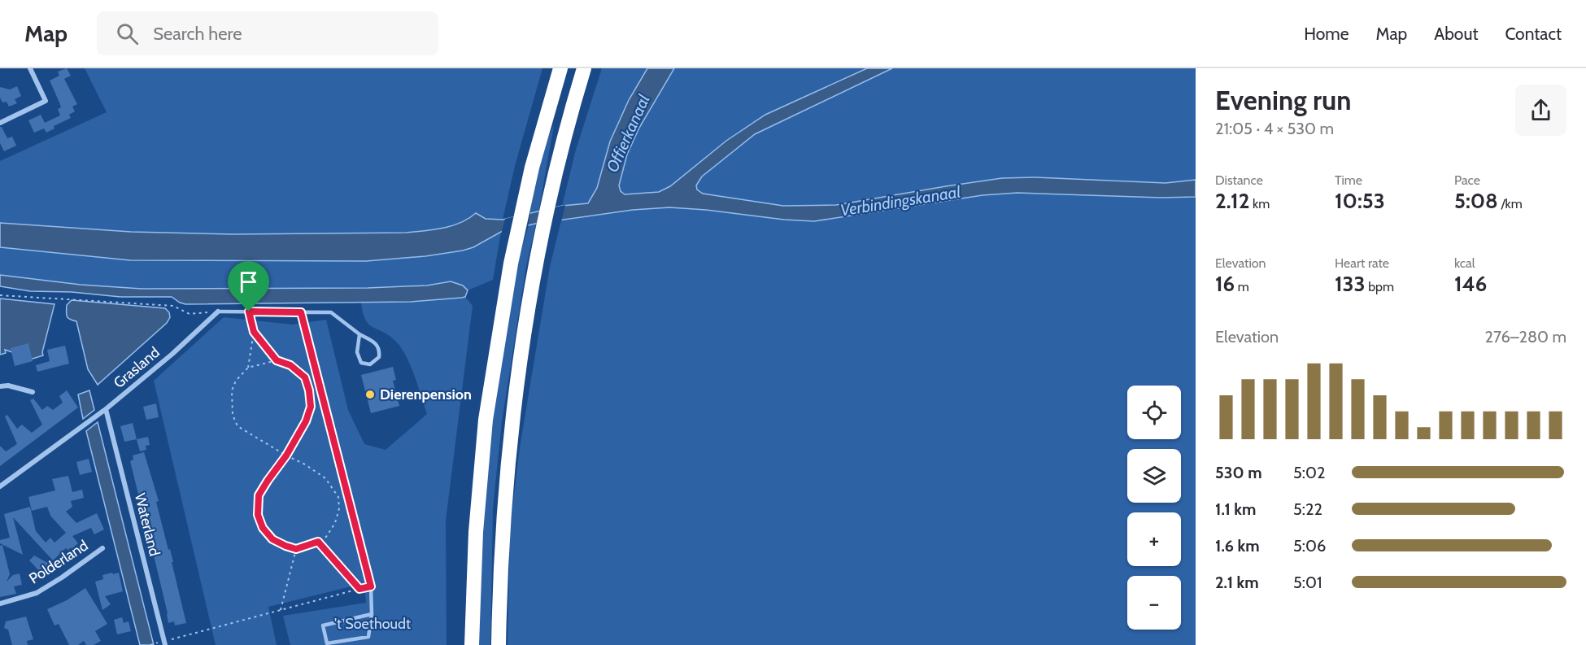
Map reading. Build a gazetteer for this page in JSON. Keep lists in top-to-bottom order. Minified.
{"streets":{"street":["Grasland","Waterland","Polderland"]},"crossings":[["Grasland","Waterland"]],"water":["Offierkanaal","Verbindingskanaal"],"parks":["'t Soethoudt"],"places":["Dierenpension"],"page":{"header":"Map","search":"Search here","nav":["Home","Map","About","Contact"],"heading":["Evening run","21:05 · 4 × 530 m"],"stats":[["Distance","2.12 km"],["Time","10:53"],["Pace","5:08 /km"],["Elevation","16 m"],["Heart rate","133 bpm"],["kcal","146"]],"chart":["Elevation","276–280 m"],"map_buttons":["+","−"],"list":[{"name":"530 m","note":"5:02"},{"name":"1.1 km","note":"5:22"},{"name":"1.6 km","note":"5:06"},{"name":"2.1 km","note":"5:01"}]}}
